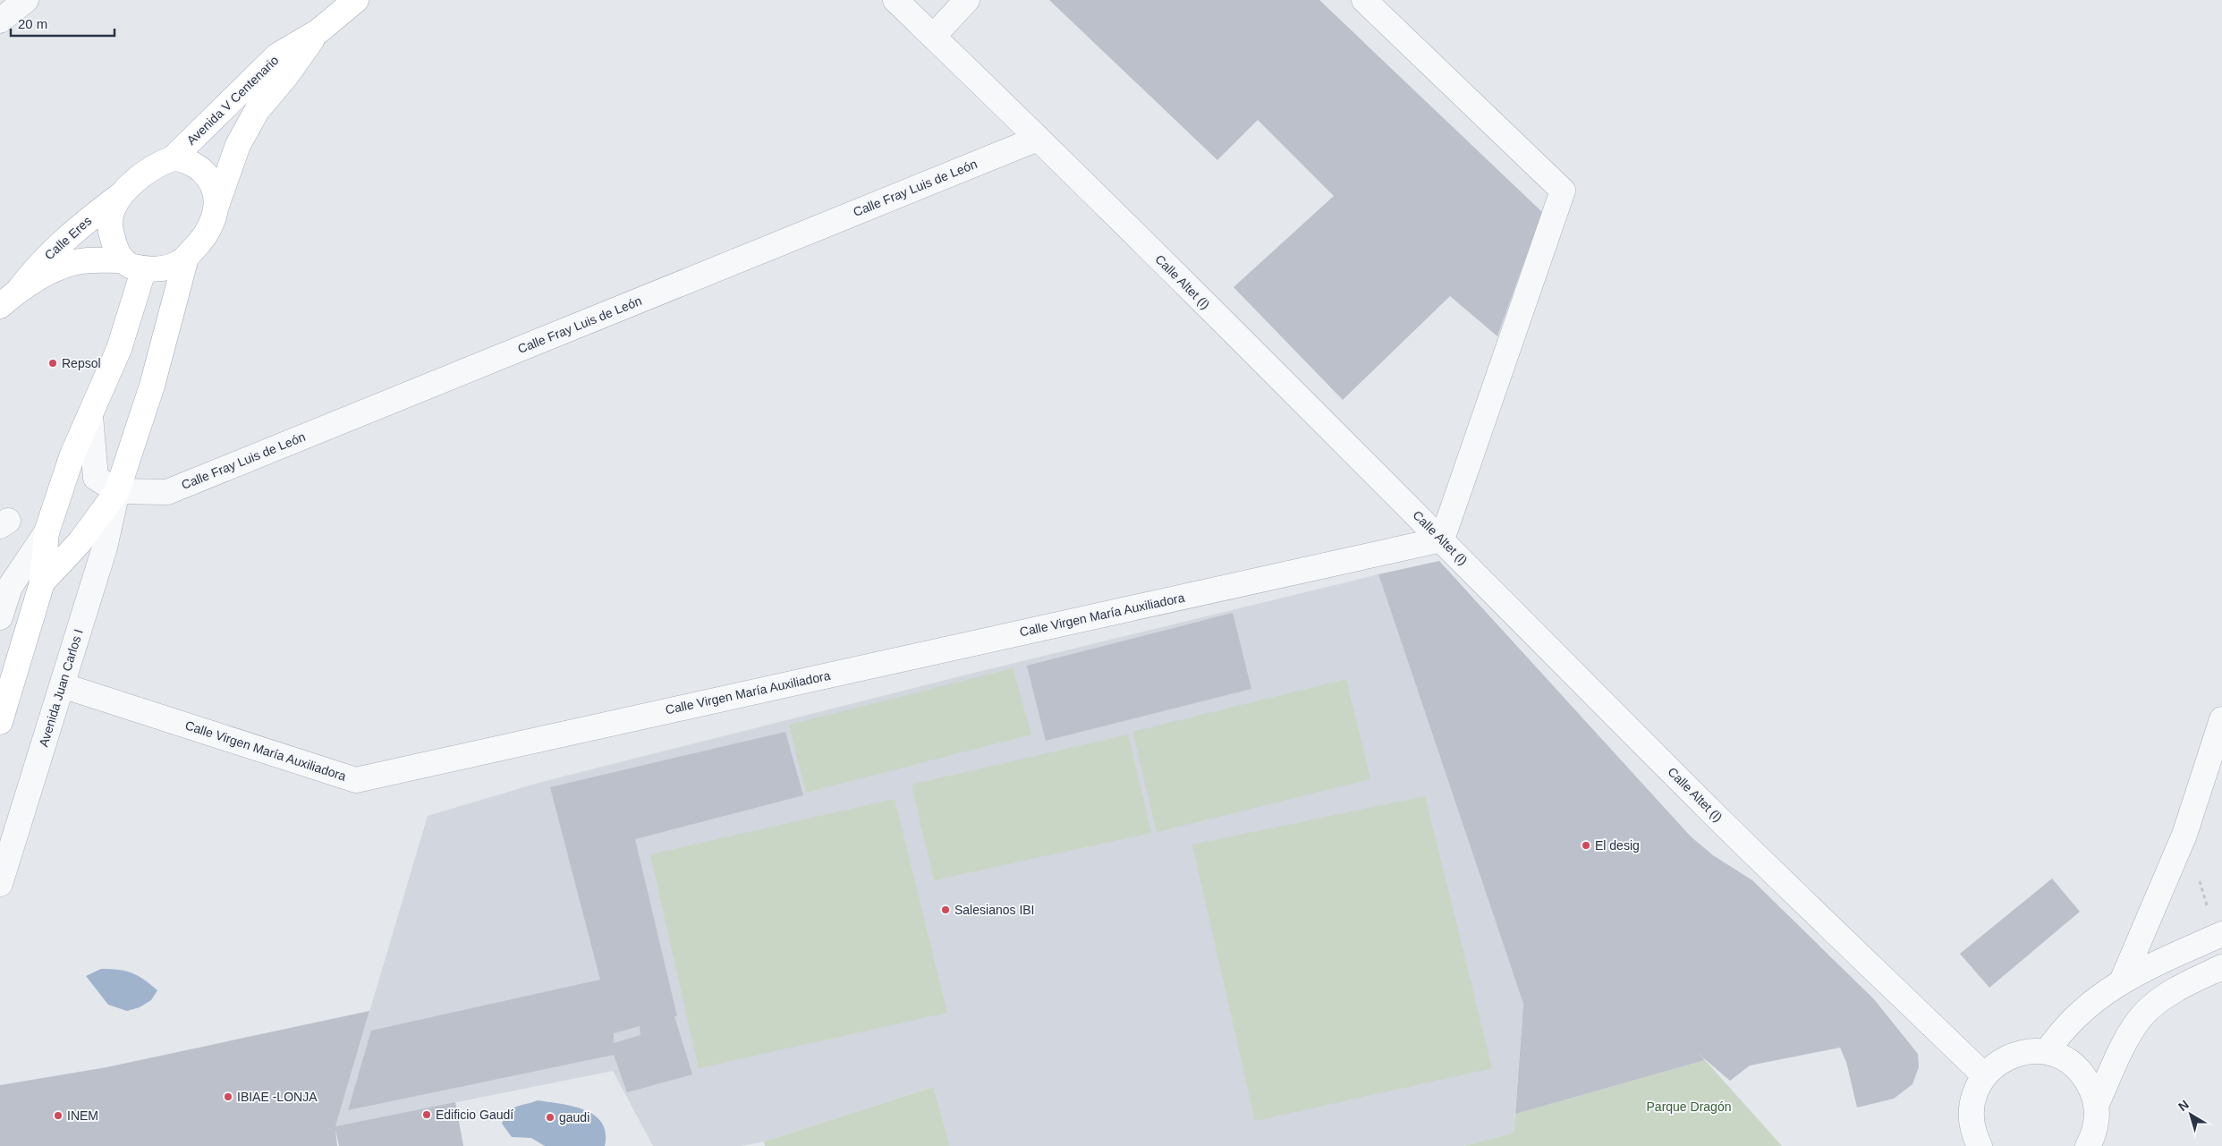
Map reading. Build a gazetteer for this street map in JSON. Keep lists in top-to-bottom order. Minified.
{"streets":{"main road":["Avenida V Centenario","Calle Eres"],"street":["Calle Fray Luis de León","Calle Altet (l)","Calle Virgen María Auxiliadora","Avenida Juan Carlos I"]},"crossings":[["Avenida V Centenario","Calle Eres"],["Calle Fray Luis de León","Calle Altet (l)"],["Calle Fray Luis de León","Avenida Juan Carlos I"],["Calle Altet (l)","Calle Virgen María Auxiliadora"],["Calle Virgen María Auxiliadora","Avenida Juan Carlos I"]],"parks":["Parque Dragón"],"places":["Repsol","El desig","Salesianos IBI","IBIAE -LONJA","Edificio Gaudí","INEM","gaudi"],"scale_bar":"20 m","north":"top left"}
